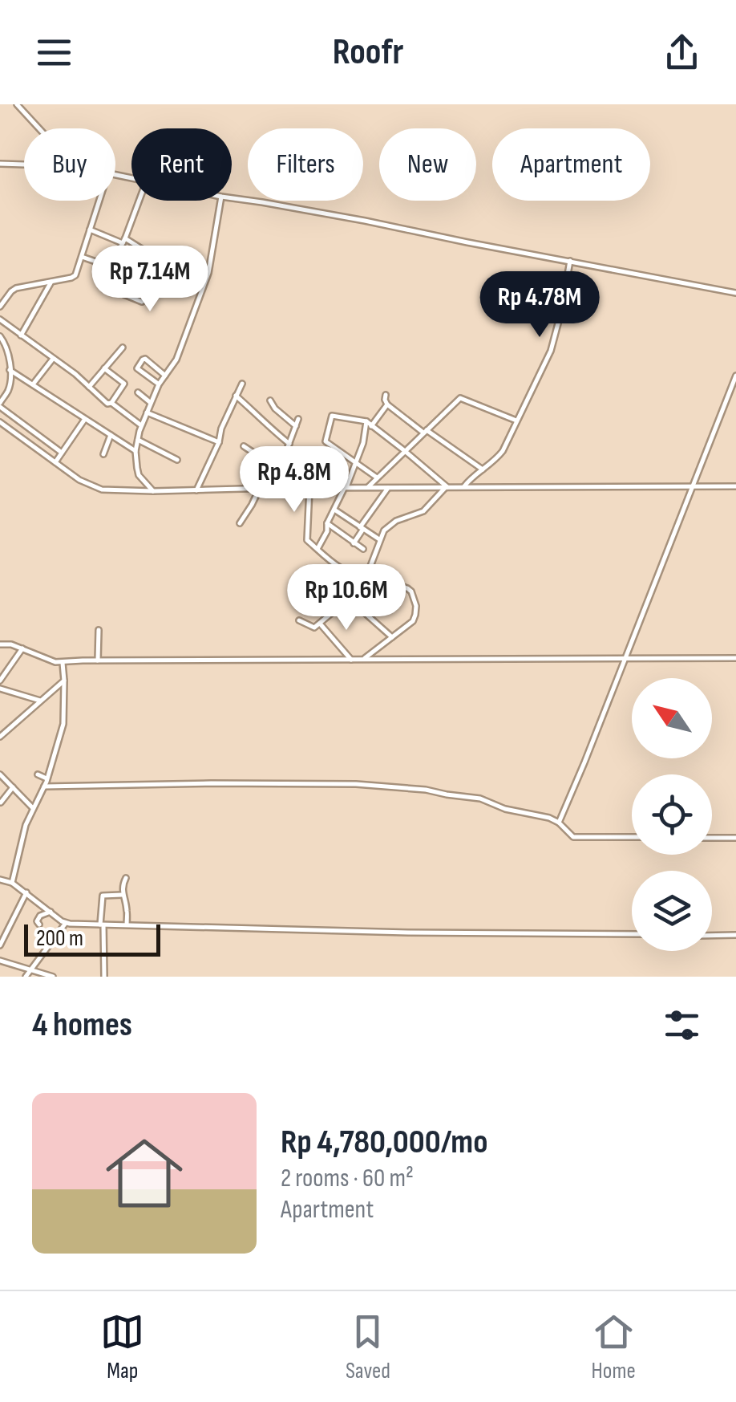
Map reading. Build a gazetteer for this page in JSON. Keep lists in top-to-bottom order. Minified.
{"scale_bar":"200 m","north":"top left","page":{"header":"Roofr","chip":["Buy","Rent","Filters","New","Apartment"],"price":["Rp 7.14M","Rp 4.78M","Rp 4.8M","Rp 10.6M"],"scale":"200 m","heading":"4 homes","list":[{"name":"Rp 4,780,000/mo","note":"2 rooms · 60 m² · Apartment"}],"tabs":["Map","Saved","Home"]}}
